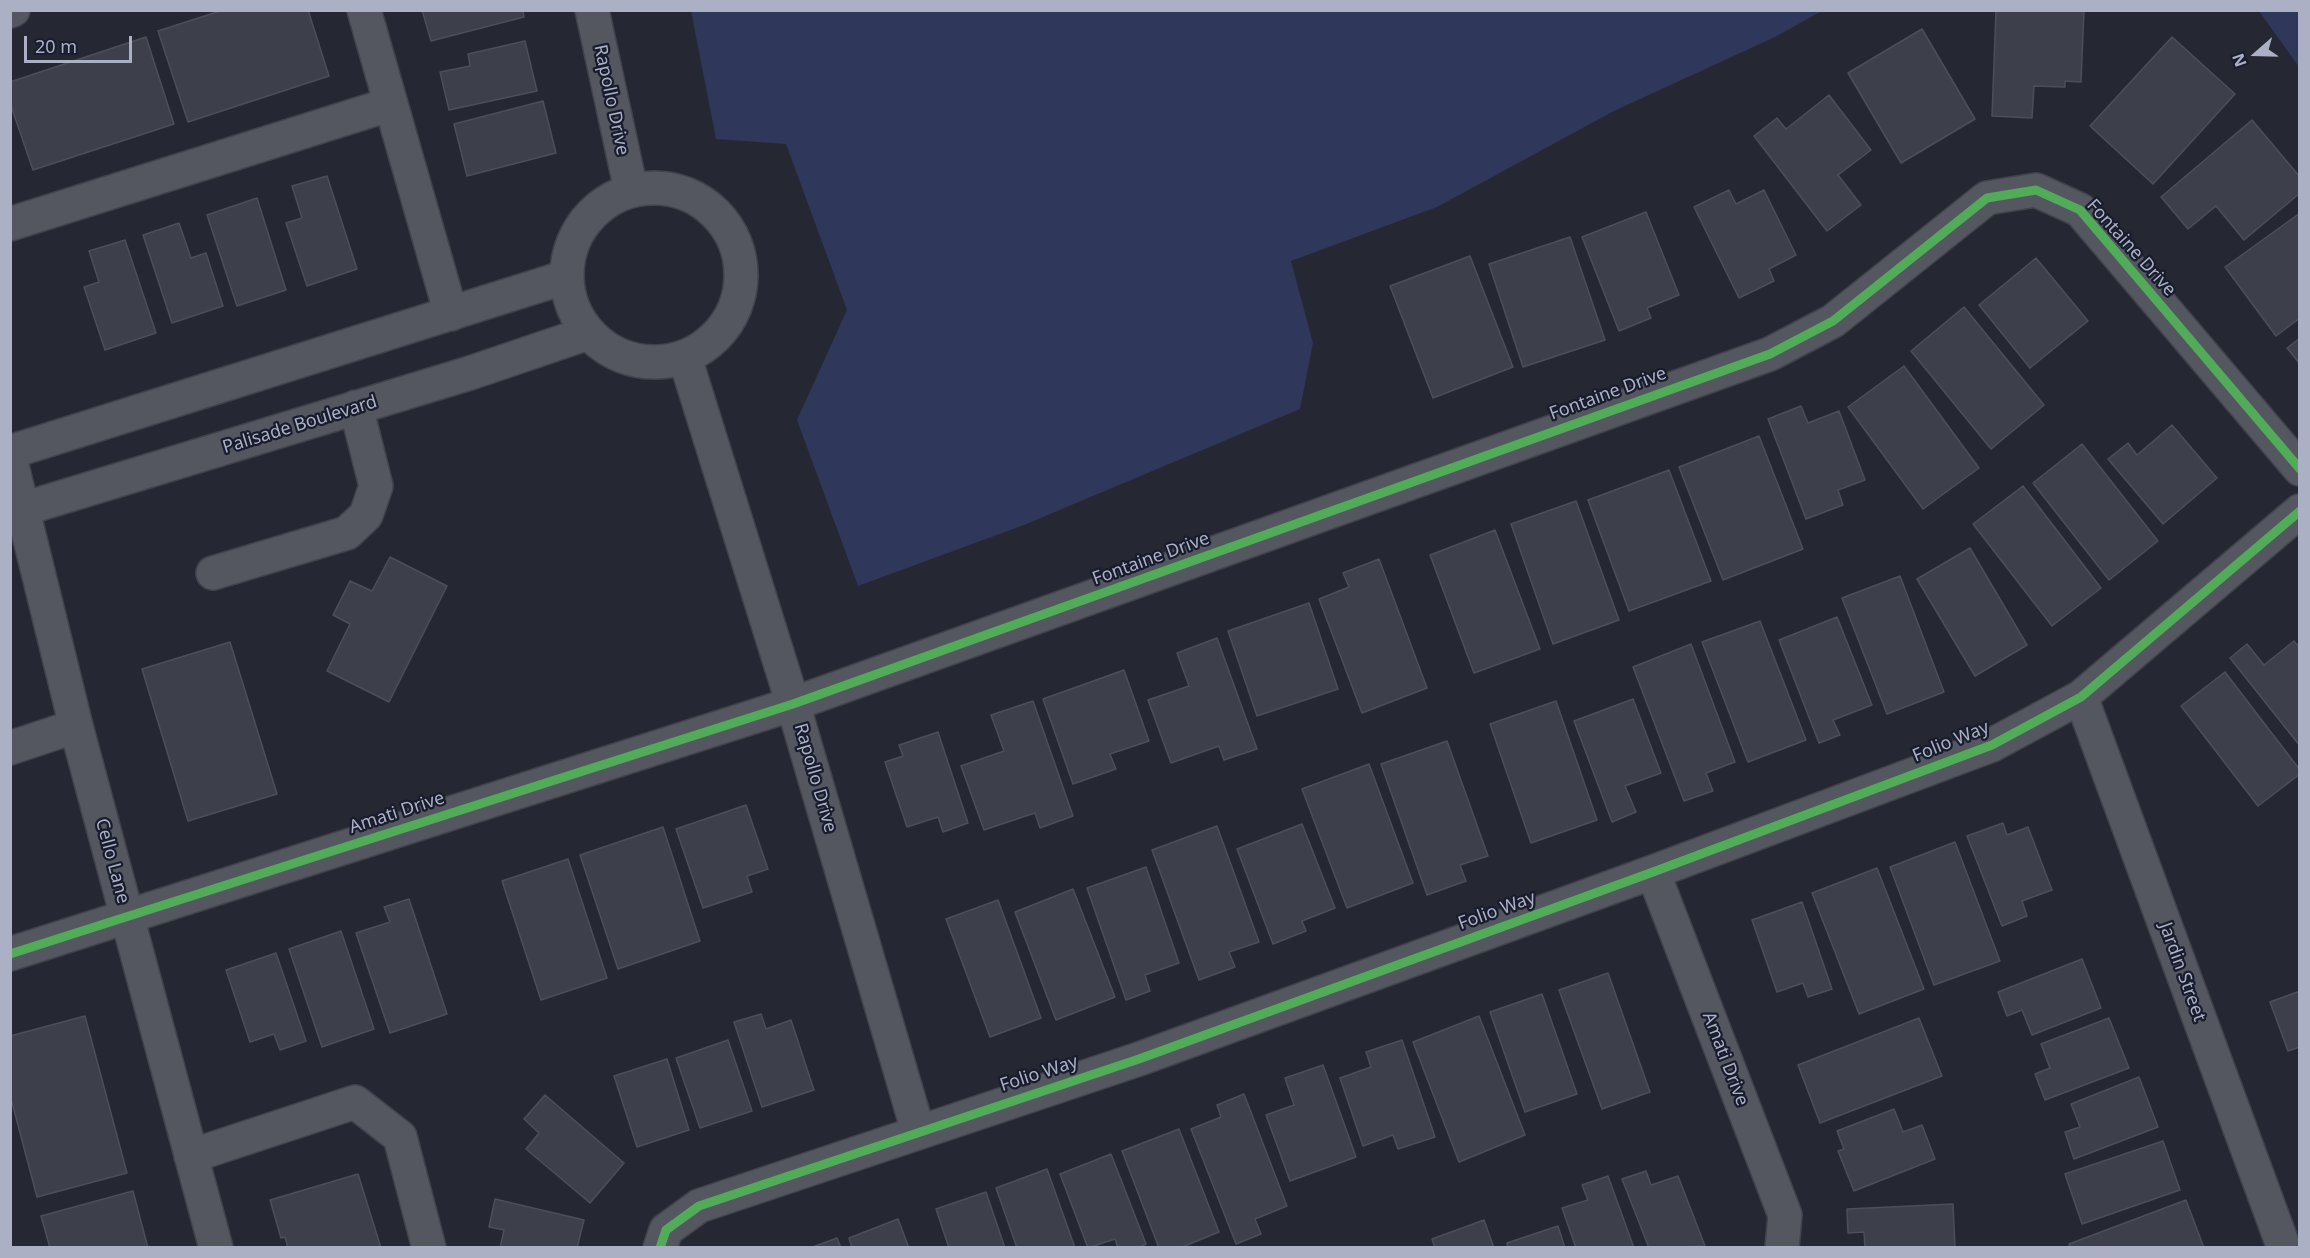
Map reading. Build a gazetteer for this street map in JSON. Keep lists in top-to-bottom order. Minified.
{"streets":{"street":["Rapollo Drive","Fontaine Drive","Palisade Boulevard","Folio Way","Amati Drive","Cello Lane","Jardin Street"]},"crossings":[["Rapollo Drive","Fontaine Drive"],["Rapollo Drive","Palisade Boulevard"],["Rapollo Drive","Folio Way"],["Rapollo Drive","Amati Drive"],["Fontaine Drive","Amati Drive"],["Palisade Boulevard","Cello Lane"],["Folio Way","Amati Drive"],["Folio Way","Jardin Street"],["Amati Drive","Cello Lane"]],"scale_bar":"20 m","north":"left"}
